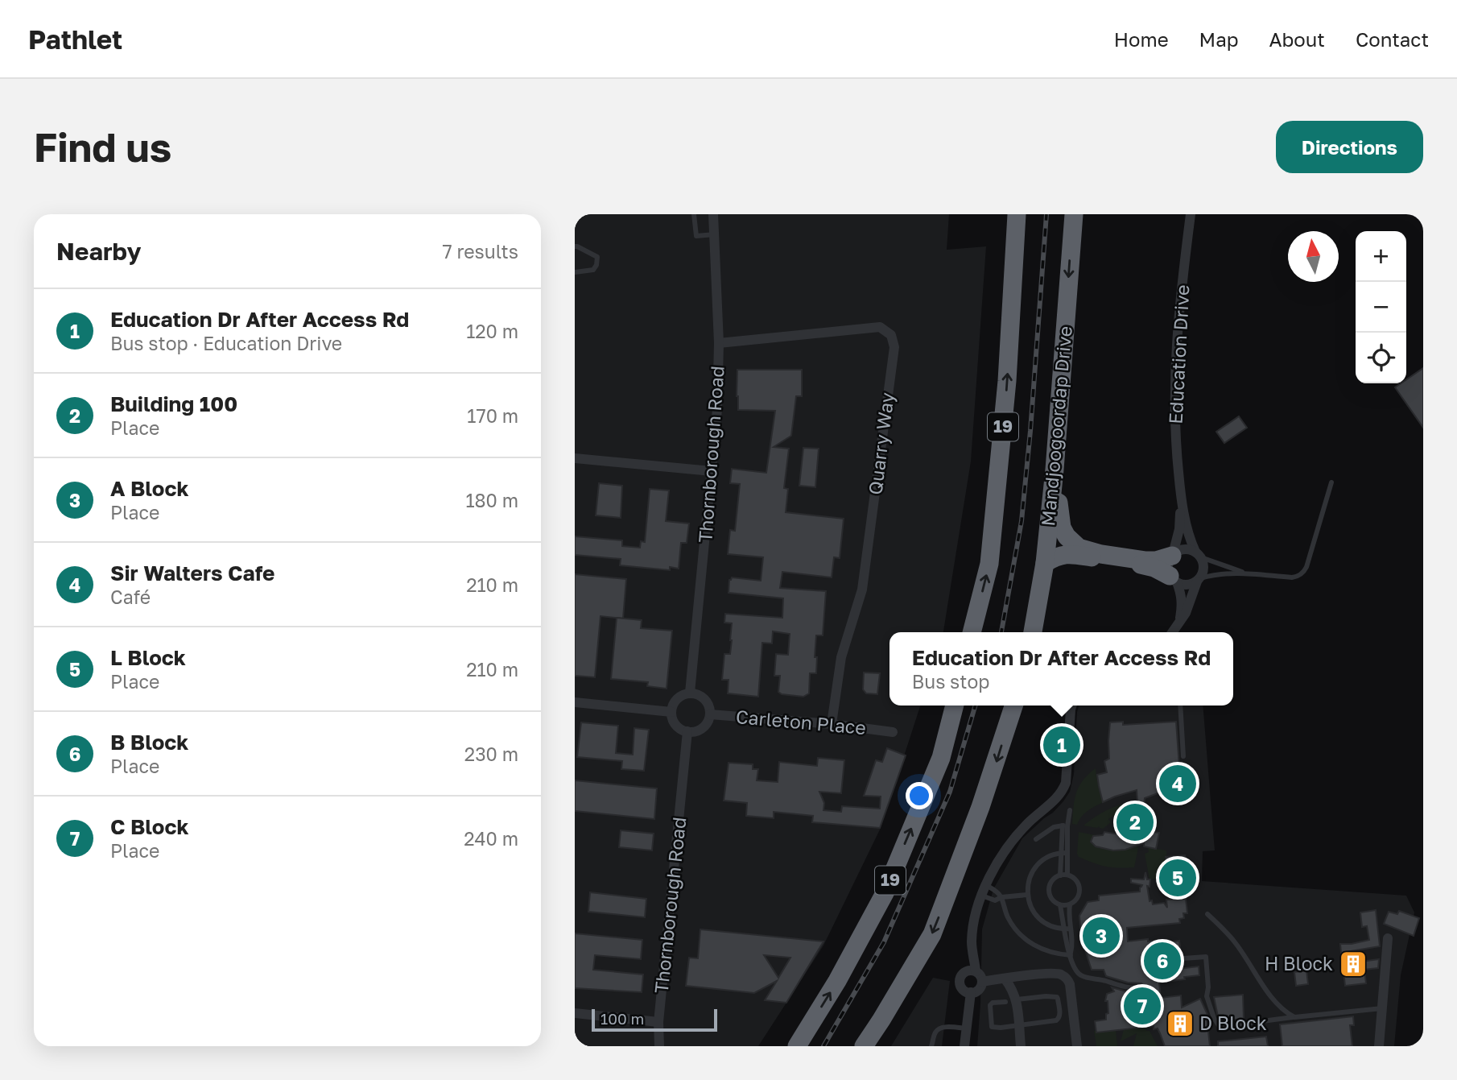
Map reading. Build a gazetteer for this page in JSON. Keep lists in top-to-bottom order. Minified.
{"streets":{"highway":["Mandjoogoordap Drive","19"],"street":["Education Drive","Quarry Way","Thornborough Road","Carleton Place"]},"crossings":[["Quarry Way","Thornborough Road"],["Quarry Way","Carleton Place"],["Thornborough Road","Carleton Place"]],"places":{"building":["H Block","D Block"]},"scale_bar":"100 m","north":"top","page":{"header":"Pathlet","nav":["Home","Map","About","Contact"],"buttons":"Directions","title":"Find us","heading":["Nearby","7 results"],"map_buttons":["+","−"],"list":[{"mark":"1","name":"Education Dr After Access Rd","note":"Bus stop · Education Drive","value":"120 m"},{"mark":"2","name":"Building 100","note":"Place","value":"170 m"},{"mark":"3","name":"A Block","note":"Place","value":"180 m"},{"mark":"4","name":"Sir Walters Cafe","note":"Café","value":"210 m"},{"mark":"5","name":"L Block","note":"Place","value":"210 m"},{"mark":"6","name":"B Block","note":"Place","value":"230 m"},{"mark":"7","name":"C Block","note":"Place","value":"240 m"}],"popup":["Education Dr After Access Rd","Bus stop"],"pins":["1","4","2","5","3","6","7"],"scale":"100 m"}}
